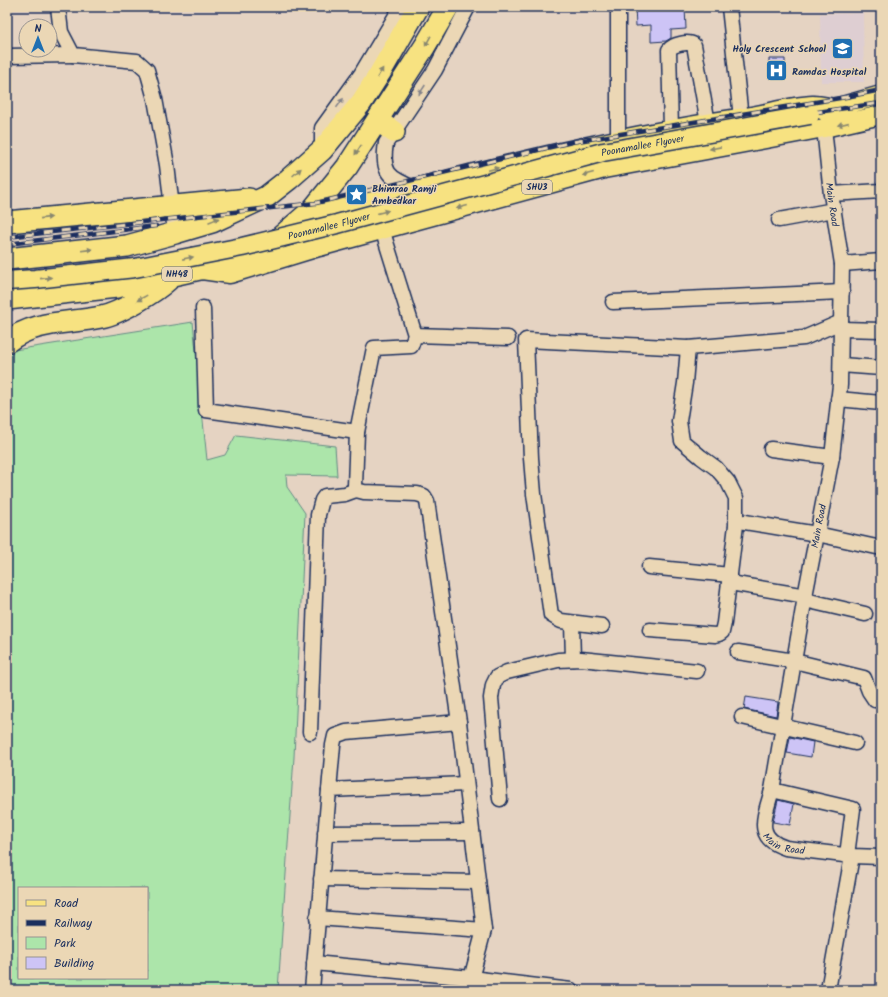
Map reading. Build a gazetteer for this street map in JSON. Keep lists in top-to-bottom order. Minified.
{"streets":{"highway":["NH48"],"main road":["Poonamallee Flyover","SHU3"],"street":["Main Road"]},"crossings":[["Poonamallee Flyover","SHU3"],["SHU3","Main Road"],["SHU3","NH48"]],"places":{"school or university":["Holy Crescent School"],"hospital":["Ramdas Hospital"],"place":["Bhimrao Ramji Ambedkar"]},"legend":["Road","Railway","Park","Building"],"north":"top"}
